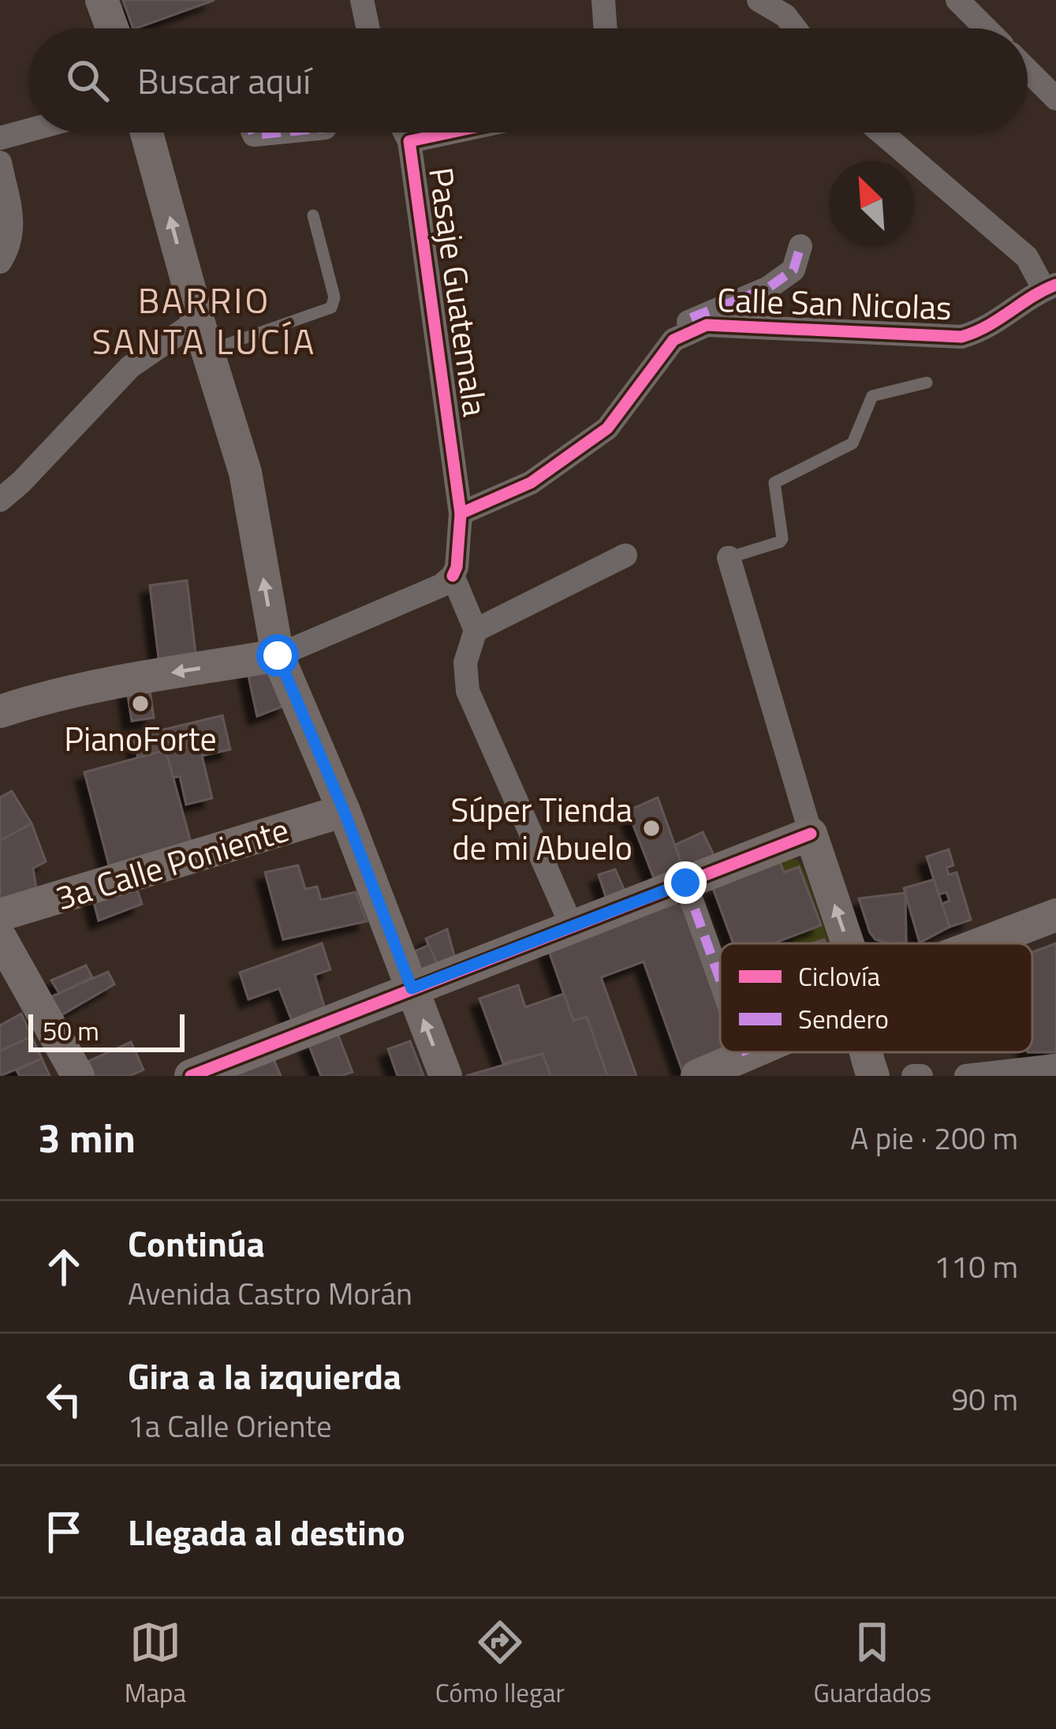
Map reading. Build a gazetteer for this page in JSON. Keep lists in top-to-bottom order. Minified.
{"streets":{"main road":["3a Calle Poniente"],"street":["Pasaje Guatemala","Calle San Nicolas"]},"crossings":[["Pasaje Guatemala","Calle San Nicolas"]],"districts":["BARRIO SANTA LUCÍA"],"places":["PianoForte","Súper Tienda de mi Abuelo"],"legend":["Ciclovía","Sendero"],"scale_bar":"50 m","north":"top left","page":{"search":"Buscar aquí","scale":"50 m","heading":["3 min","A pie · 200 m"],"list":[["Continúa","Avenida Castro Morán","110 m"],["Gira a la izquierda","1a Calle Oriente","90 m"],"Llegada al destino"],"nav":["Mapa","Cómo llegar","Guardados"]}}
